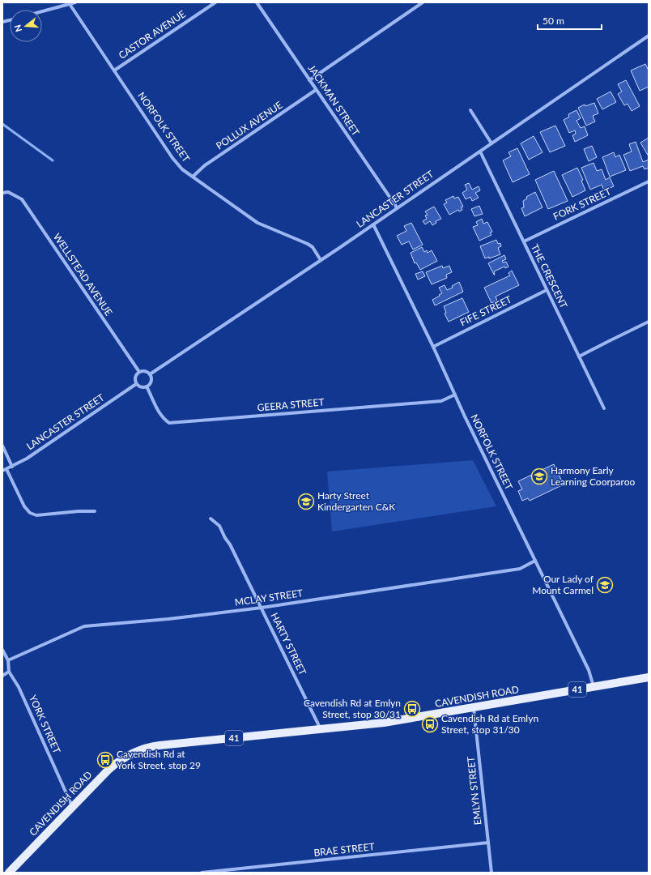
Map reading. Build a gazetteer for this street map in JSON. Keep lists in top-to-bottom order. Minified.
{"streets":{"main road":["41","CAVENDISH ROAD"],"street":["CASTOR AVENUE","JACKMAN STREET","POLLUX AVENUE","NORFOLK STREET","LANCASTER STREET","FORK STREET","WELLSTEAD AVENUE","THE CRESCENT","FIFE STREET","GEERA STREET","MCLAY STREET","HARTY STREET","YORK STREET","EMLYN STREET","BRAE STREET"]},"crossings":[["CASTOR AVENUE","NORFOLK STREET"],["JACKMAN STREET","POLLUX AVENUE"],["JACKMAN STREET","LANCASTER STREET"],["POLLUX AVENUE","NORFOLK STREET"],["NORFOLK STREET","LANCASTER STREET"],["NORFOLK STREET","FIFE STREET"],["NORFOLK STREET","GEERA STREET"],["NORFOLK STREET","MCLAY STREET"],["NORFOLK STREET","CAVENDISH ROAD"],["LANCASTER STREET","WELLSTEAD AVENUE"],["LANCASTER STREET","THE CRESCENT"],["LANCASTER STREET","GEERA STREET"],["FORK STREET","THE CRESCENT"],["WELLSTEAD AVENUE","GEERA STREET"],["THE CRESCENT","FIFE STREET"],["MCLAY STREET","HARTY STREET"],["HARTY STREET","CAVENDISH ROAD"],["CAVENDISH ROAD","YORK STREET"],["CAVENDISH ROAD","EMLYN STREET"],["EMLYN STREET","BRAE STREET"]],"places":{"school or university":["Harmony Early Learning Coorparoo","Harty Street Kindergarten C&K","Our Lady of Mount Carmel"],"bus stop":["Cavendish Rd at Emlyn Street, stop 30/31","Cavendish Rd at Emlyn Street, stop 31/30","Cavendish Rd at York Street, stop 29"]},"scale_bar":"50 m","north":"left"}
